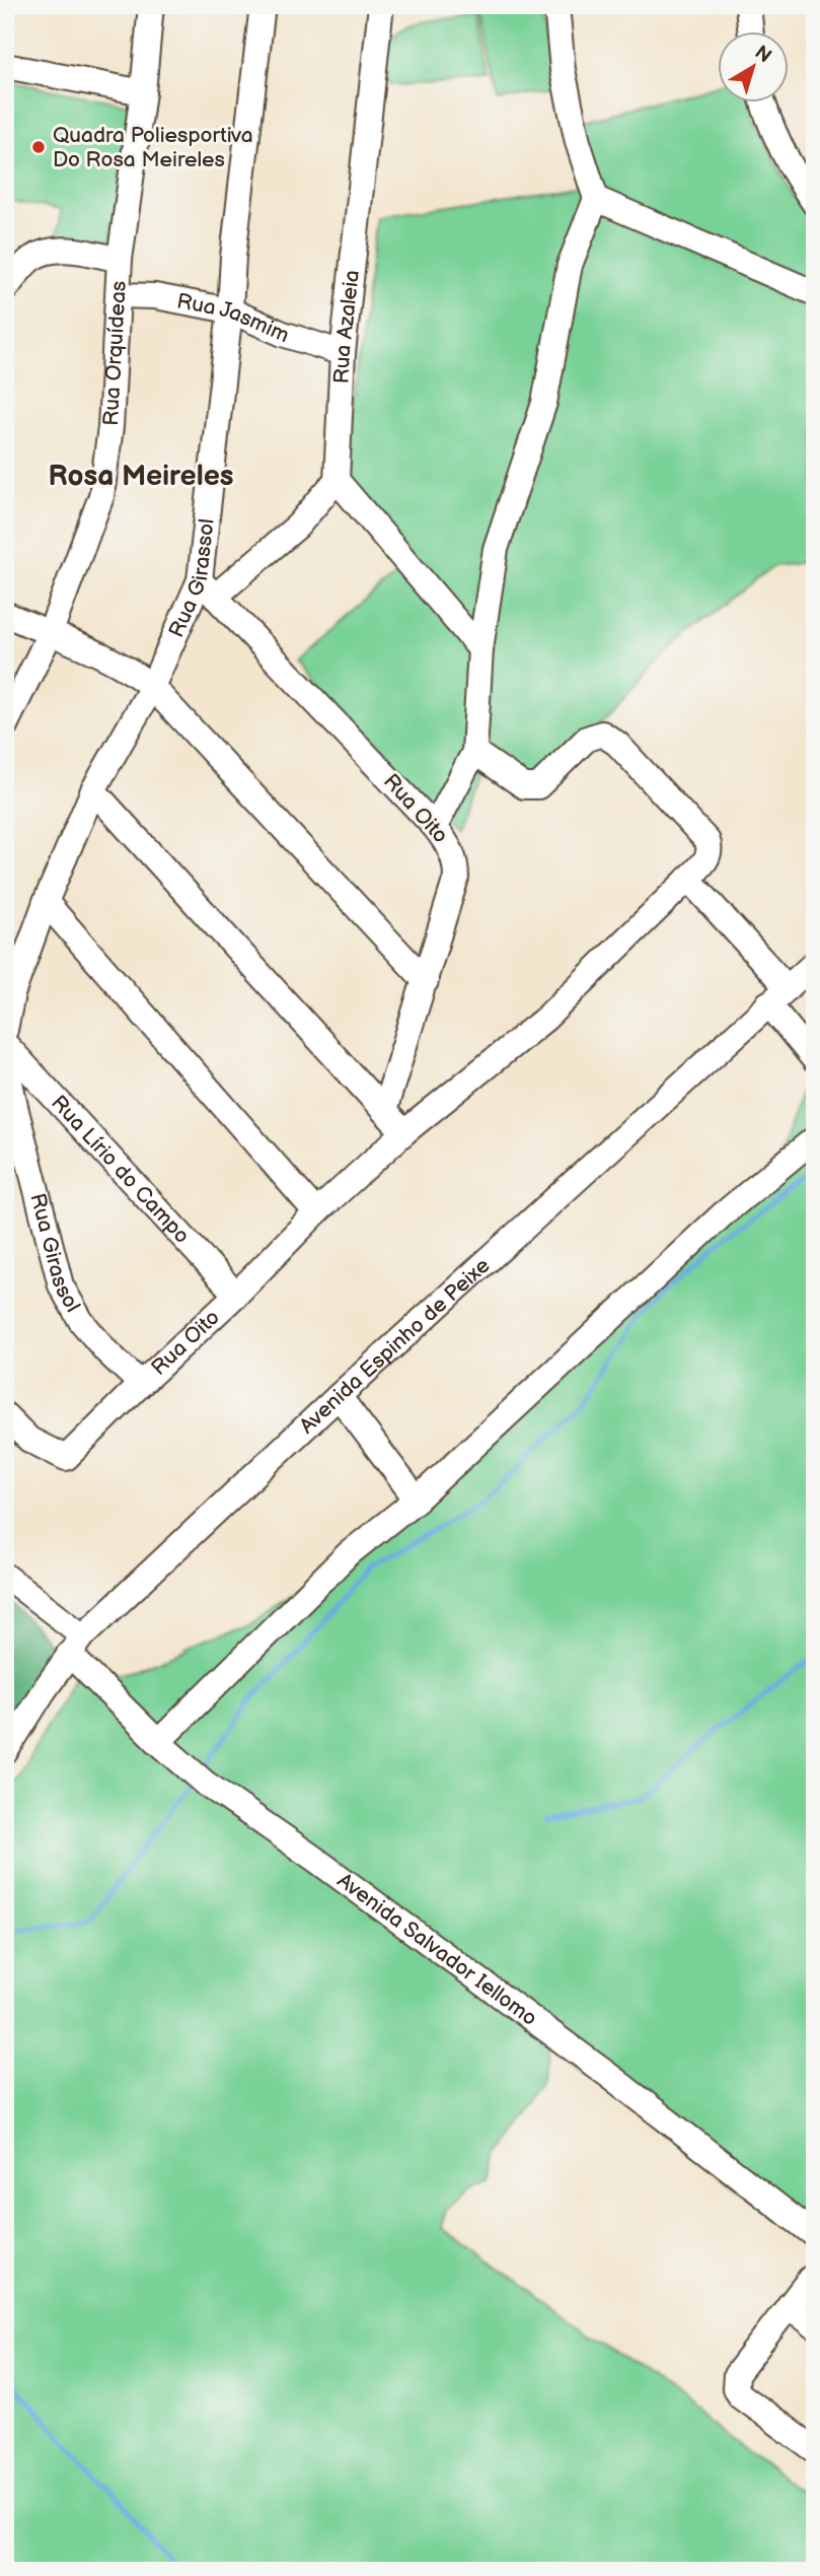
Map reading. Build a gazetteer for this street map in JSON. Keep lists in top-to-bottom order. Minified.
{"streets":{"street":["Rua Jasmim","Rua Azaleia","Rua Orquídeas","Rua Girassol","Rua Oito","Rua Lírio do Campo","Avenida Espinho de Peixe","Avenida Salvador Iellomo"]},"crossings":[["Rua Jasmim","Rua Azaleia"],["Rua Jasmim","Rua Orquídeas"],["Rua Jasmim","Rua Girassol"],["Rua Girassol","Rua Oito"],["Rua Oito","Rua Lírio do Campo"],["Avenida Espinho de Peixe","Avenida Salvador Iellomo"]],"districts":["Rosa Meireles"],"places":["Quadra Poliesportiva Do Rosa Meireles"],"north":"top right"}
